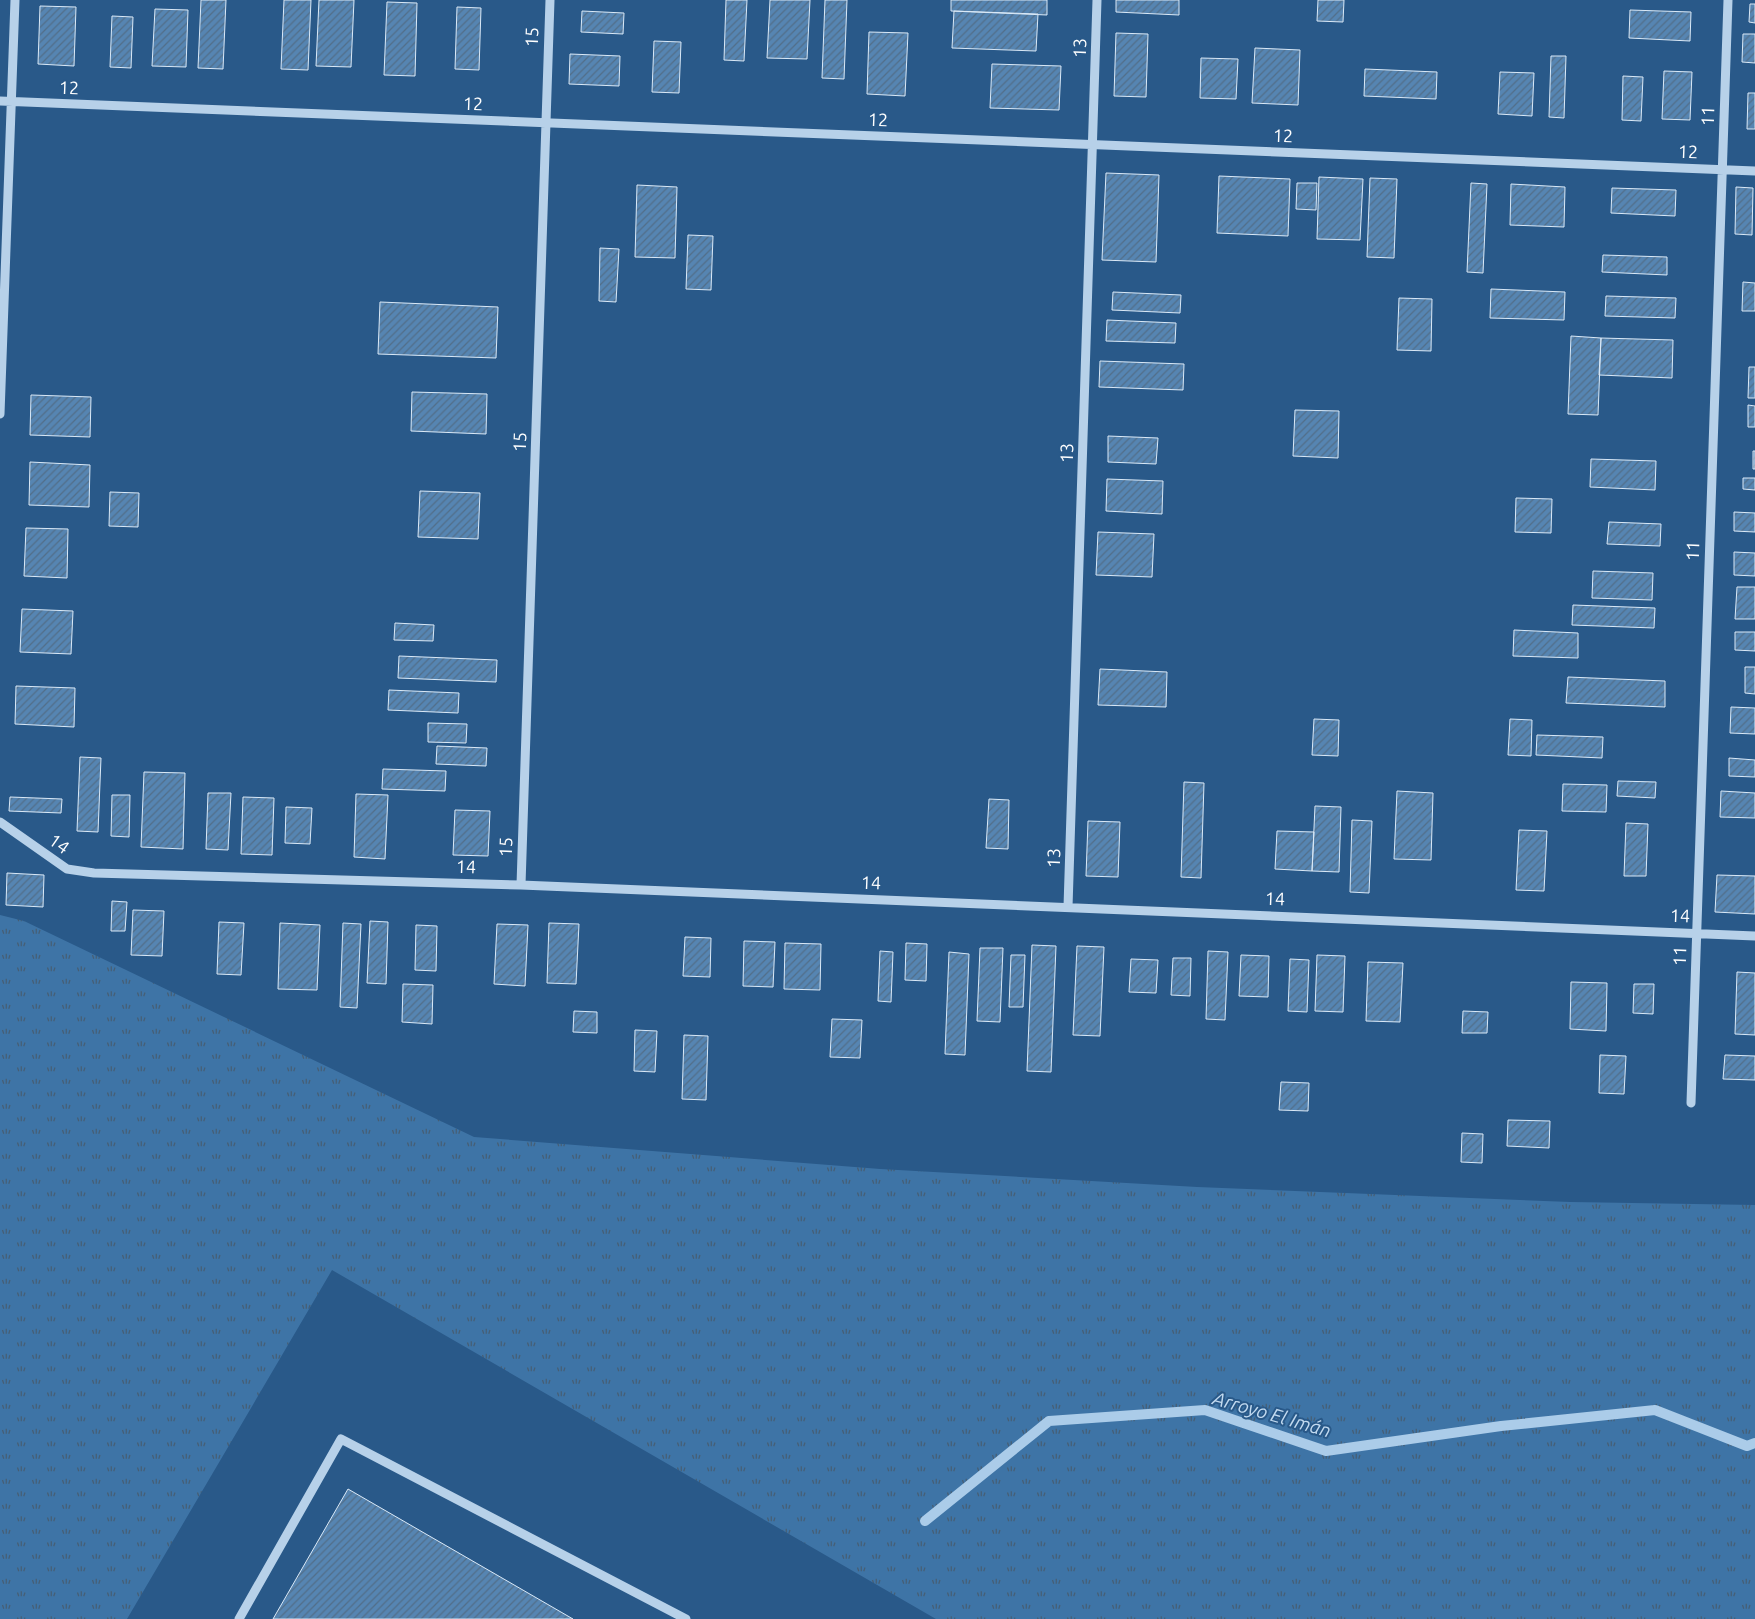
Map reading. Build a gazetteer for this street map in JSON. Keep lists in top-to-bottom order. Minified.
{"streets":{"street":["15","13","12","11","14"]},"crossings":[["15","12"],["15","14"],["13","12"],["13","14"],["12","11"],["11","14"]],"water":["Arroyo El Imán"]}
